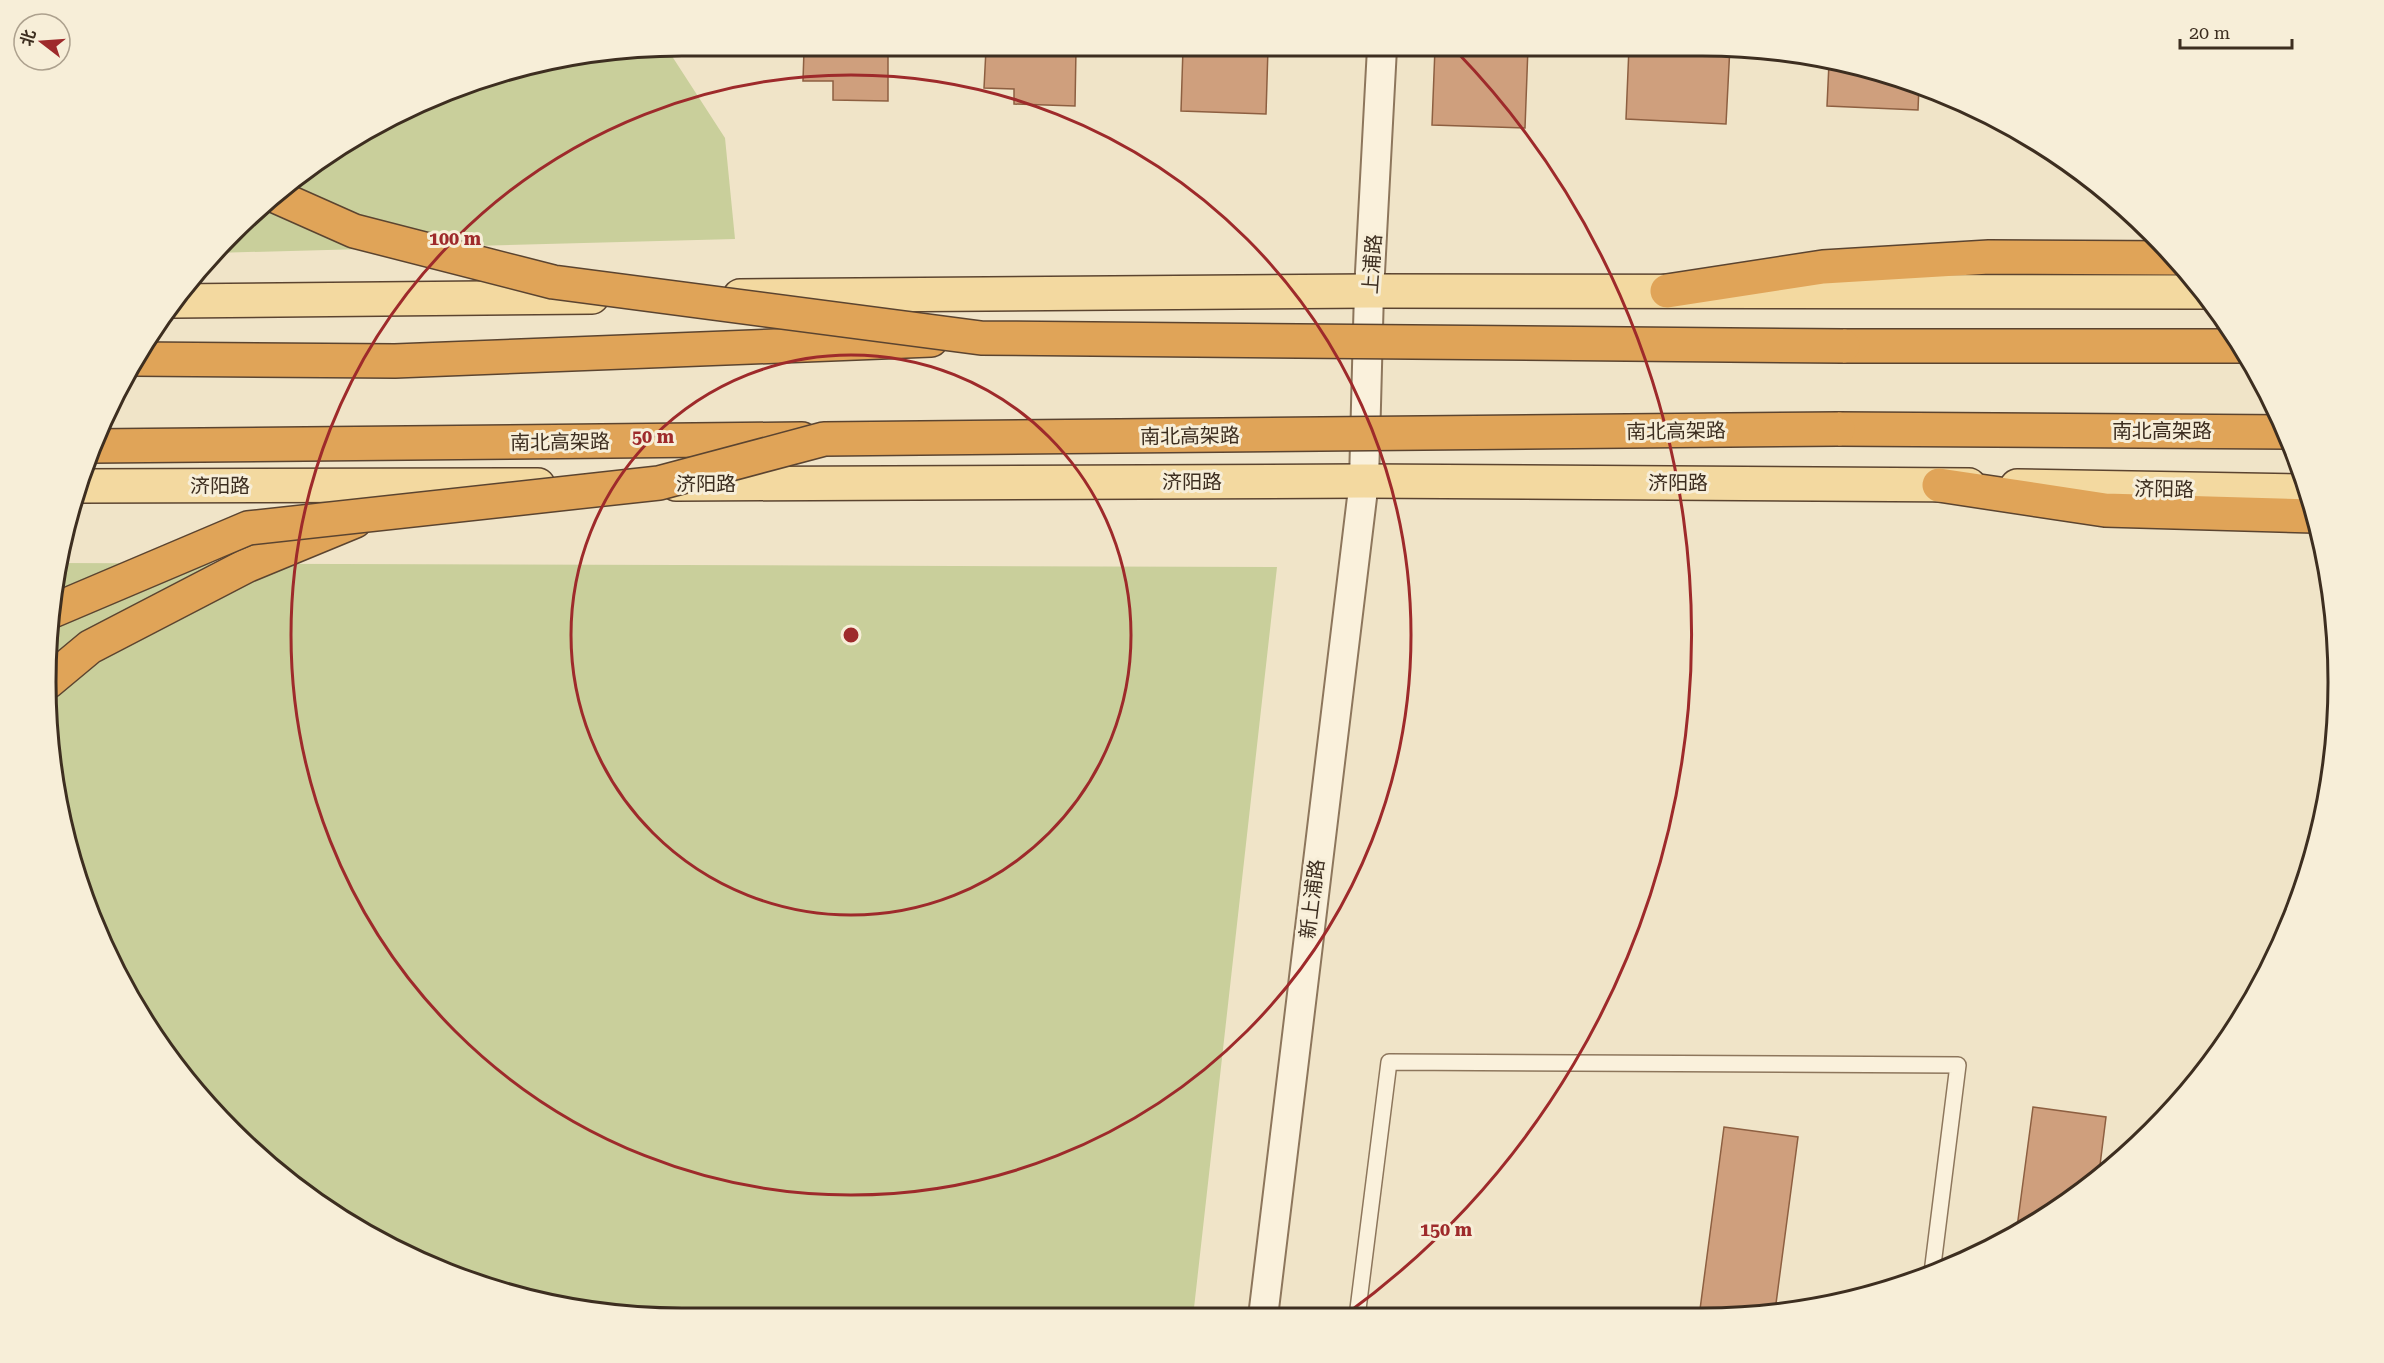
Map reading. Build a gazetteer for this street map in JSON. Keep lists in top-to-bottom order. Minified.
{"streets":{"highway":["南北高架路"],"main road":["济阳路"],"street":["上浦路","新上浦路"]},"crossings":[["上浦路","济阳路"],["上浦路","新上浦路"],["济阳路","新上浦路"]],"scale_bar":"20 m","north":"left","rings":["100 m","50 m","150 m"]}
